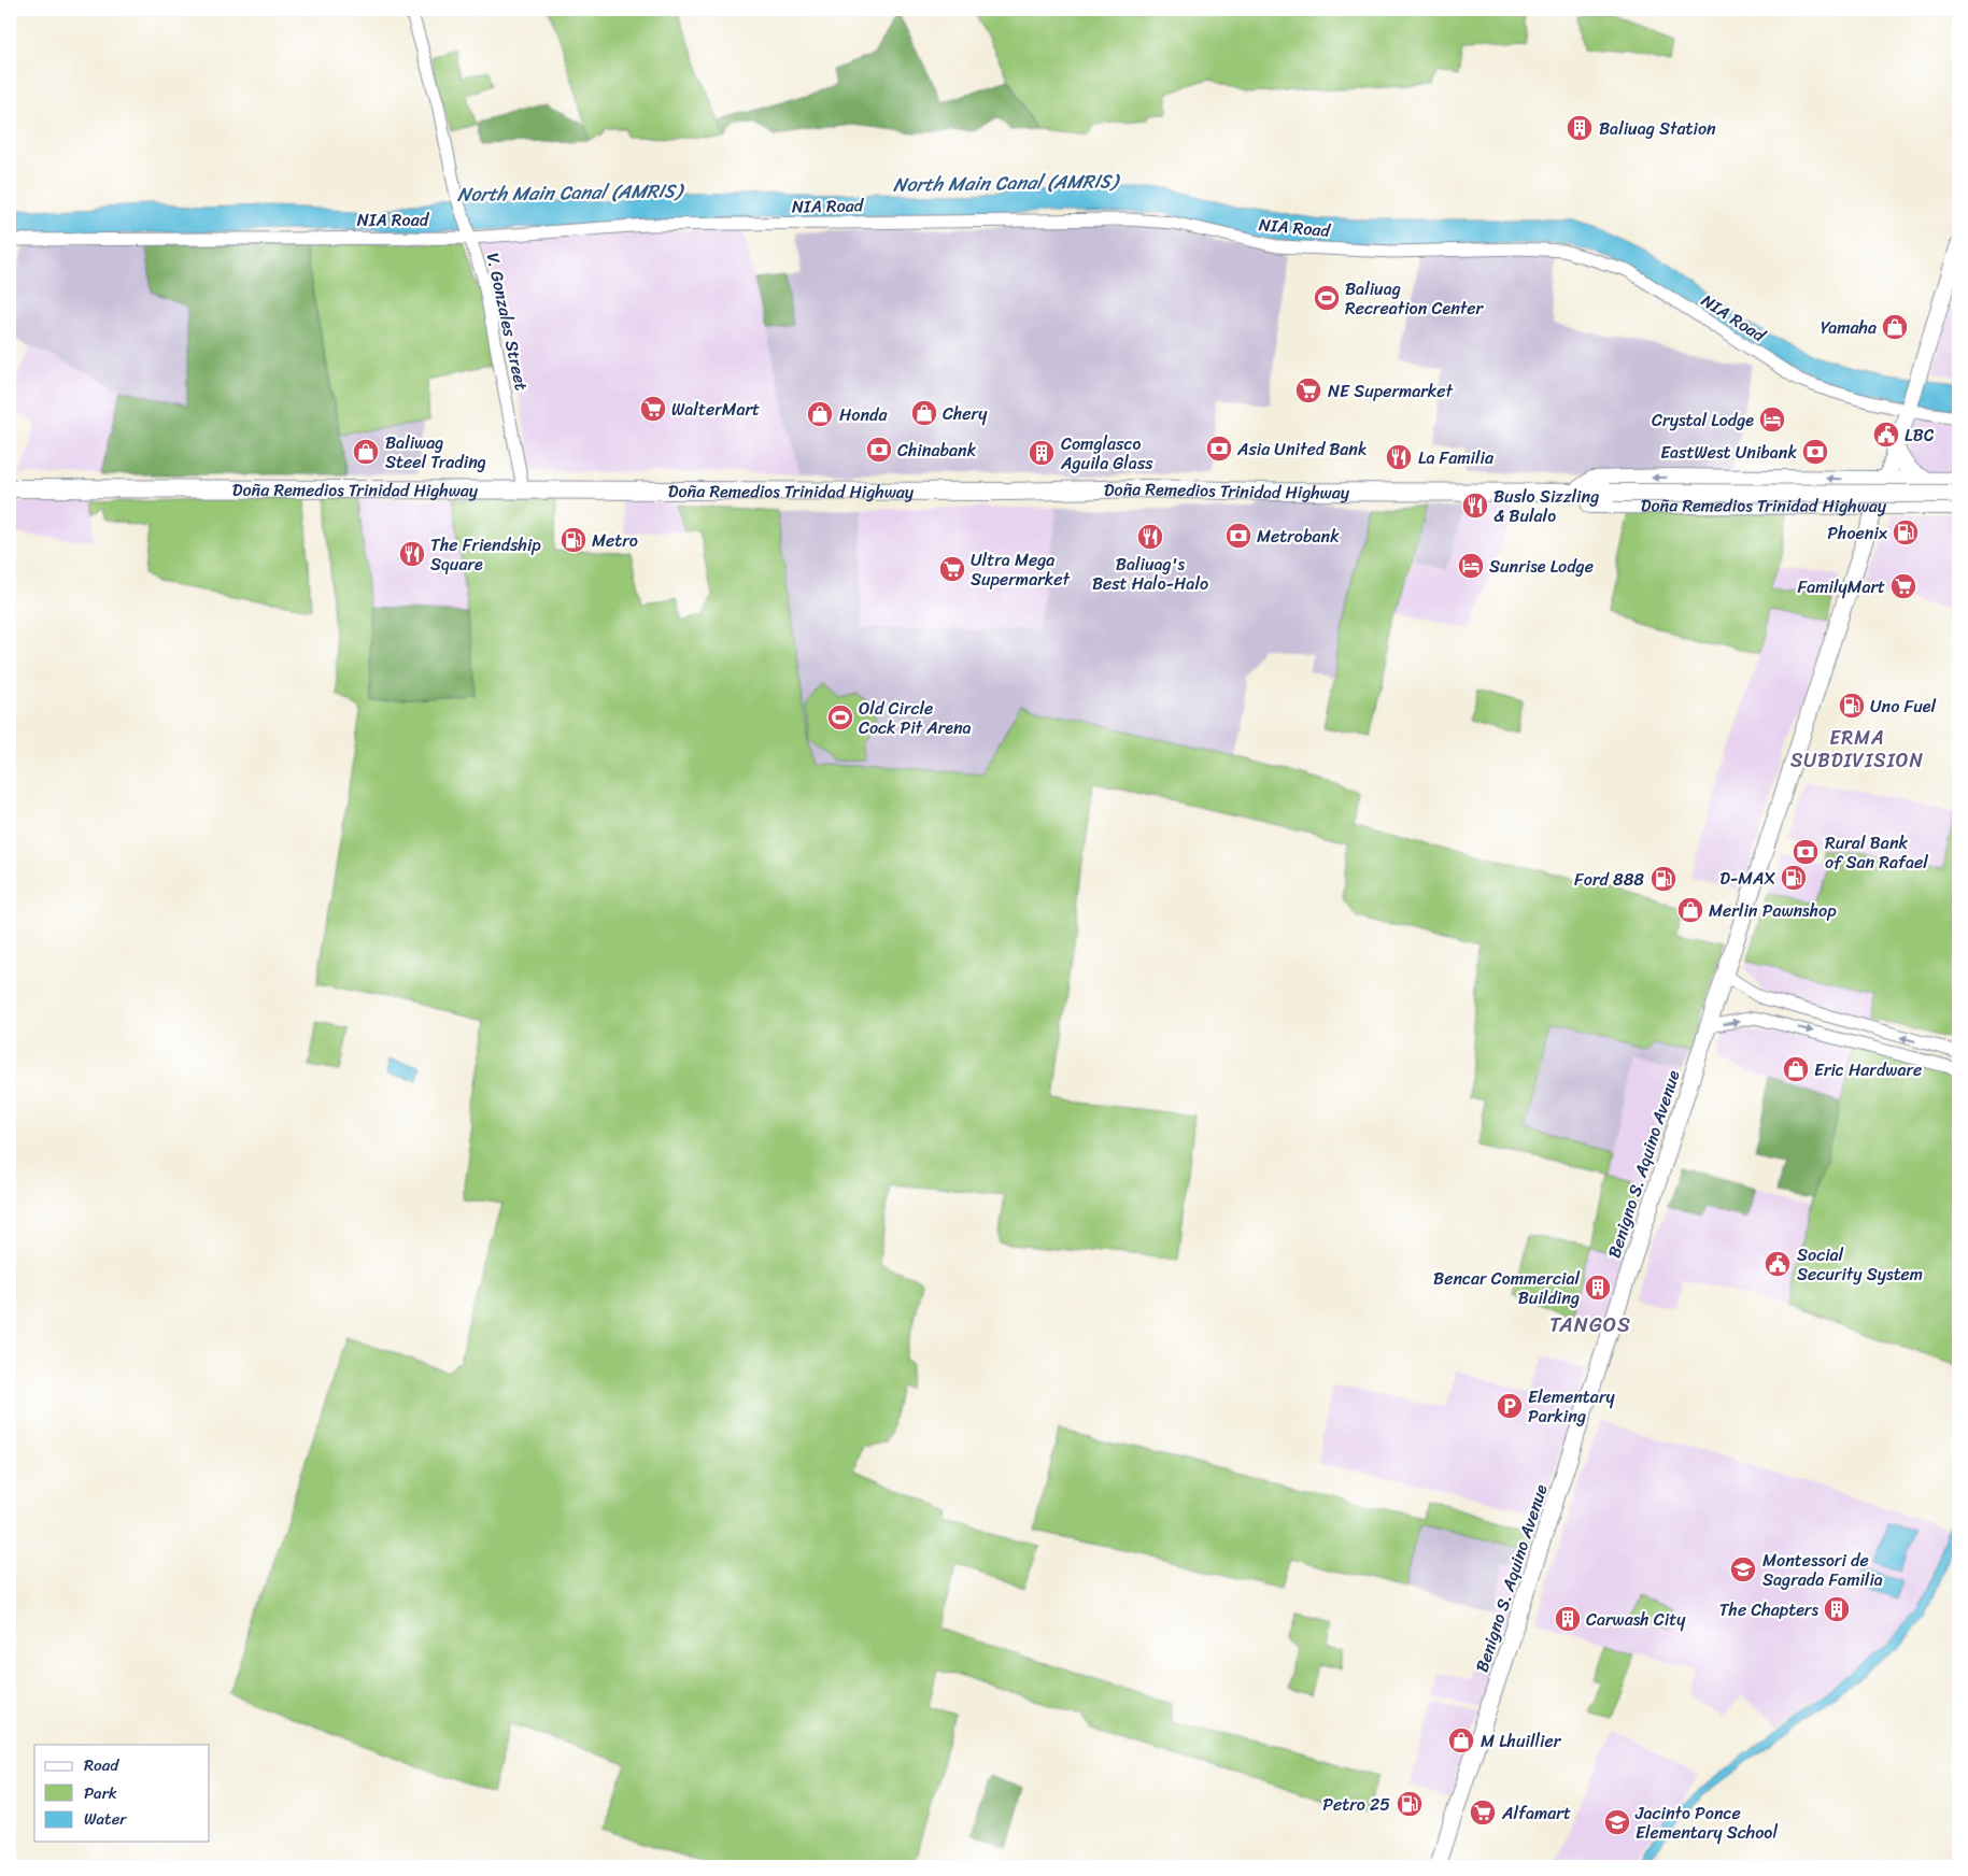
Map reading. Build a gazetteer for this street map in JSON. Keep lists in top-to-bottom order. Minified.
{"streets":{"highway":["Doña Remedios Trinidad Highway"],"main road":["Benigno S. Aquino Avenue"],"street":["NIA Road","V. Gonzales Street"]},"crossings":[["NIA Road","V. Gonzales Street"],["V. Gonzales Street","Doña Remedios Trinidad Highway"],["Doña Remedios Trinidad Highway","Benigno S. Aquino Avenue"]],"districts":["ERMA SUBDIVISION","TANGOS"],"water":["North Main Canal (AMRIS)"],"places":{"building":["Baliuag Station","Comglasco Aguila Glass","Bencar Commercial Building","The Chapters","Carwash City"],"sports":["Baliuag Recreation Center","Old Circle Cock Pit Arena"],"shop":["Yamaha","Chery","Honda","Baliwag Steel Trading","Merlin Pawnshop","Eric Hardware","M Lhuillier"],"supermarket":["NE Supermarket","WalterMart","Ultra Mega Supermarket","FamilyMart","Alfamart"],"hotel":["Crystal Lodge","Sunrise Lodge"],"public building":["LBC","Social Security System"],"bank":["Asia United Bank","Chinabank","EastWest Unibank","Metrobank","Rural Bank of San Rafael"],"restaurant":["La Familia","Buslo Sizzling & Bulalo","Baliuag's Best Halo-Halo","The Friendship Square"],"fuel station":["Phoenix","Metro","Uno Fuel","D-MAX","Ford 888","Petro 25"],"parking":["Elementary Parking"],"school or university":["Montessori de Sagrada Familia","Jacinto Ponce Elementary School"]},"legend":["Road","Park","Water"]}
